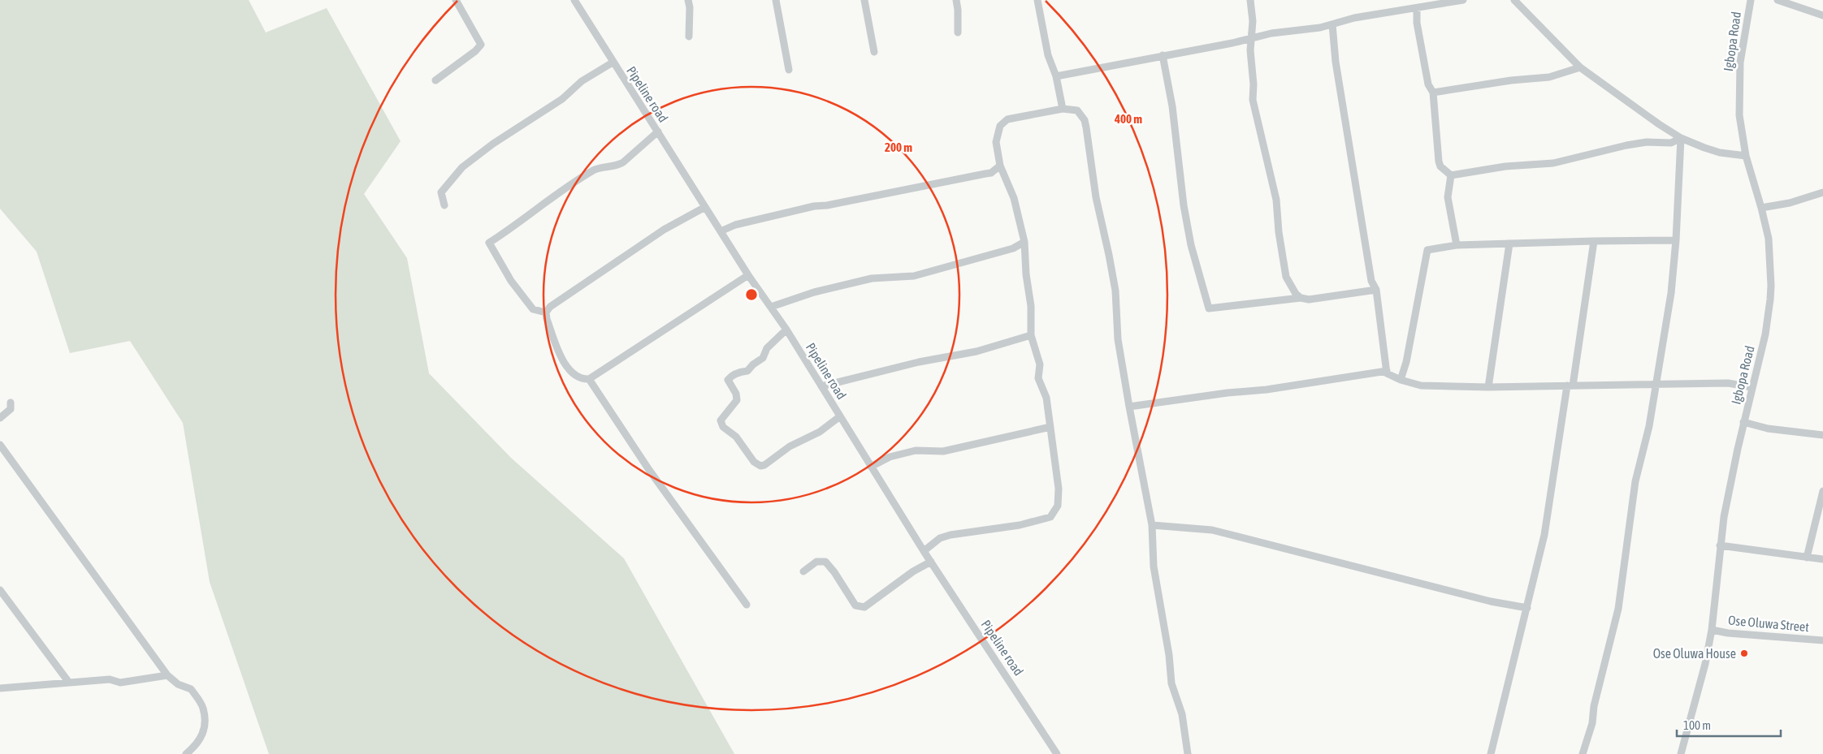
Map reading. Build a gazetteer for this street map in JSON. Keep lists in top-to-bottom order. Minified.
{"streets":{"street":["Igbopa Road","Pipeline road","Ose Oluwa Street"]},"crossings":[["Igbopa Road","Ose Oluwa Street"]],"places":["Ose Oluwa House"],"scale_bar":"100 m","rings":["400 m","200 m"]}
